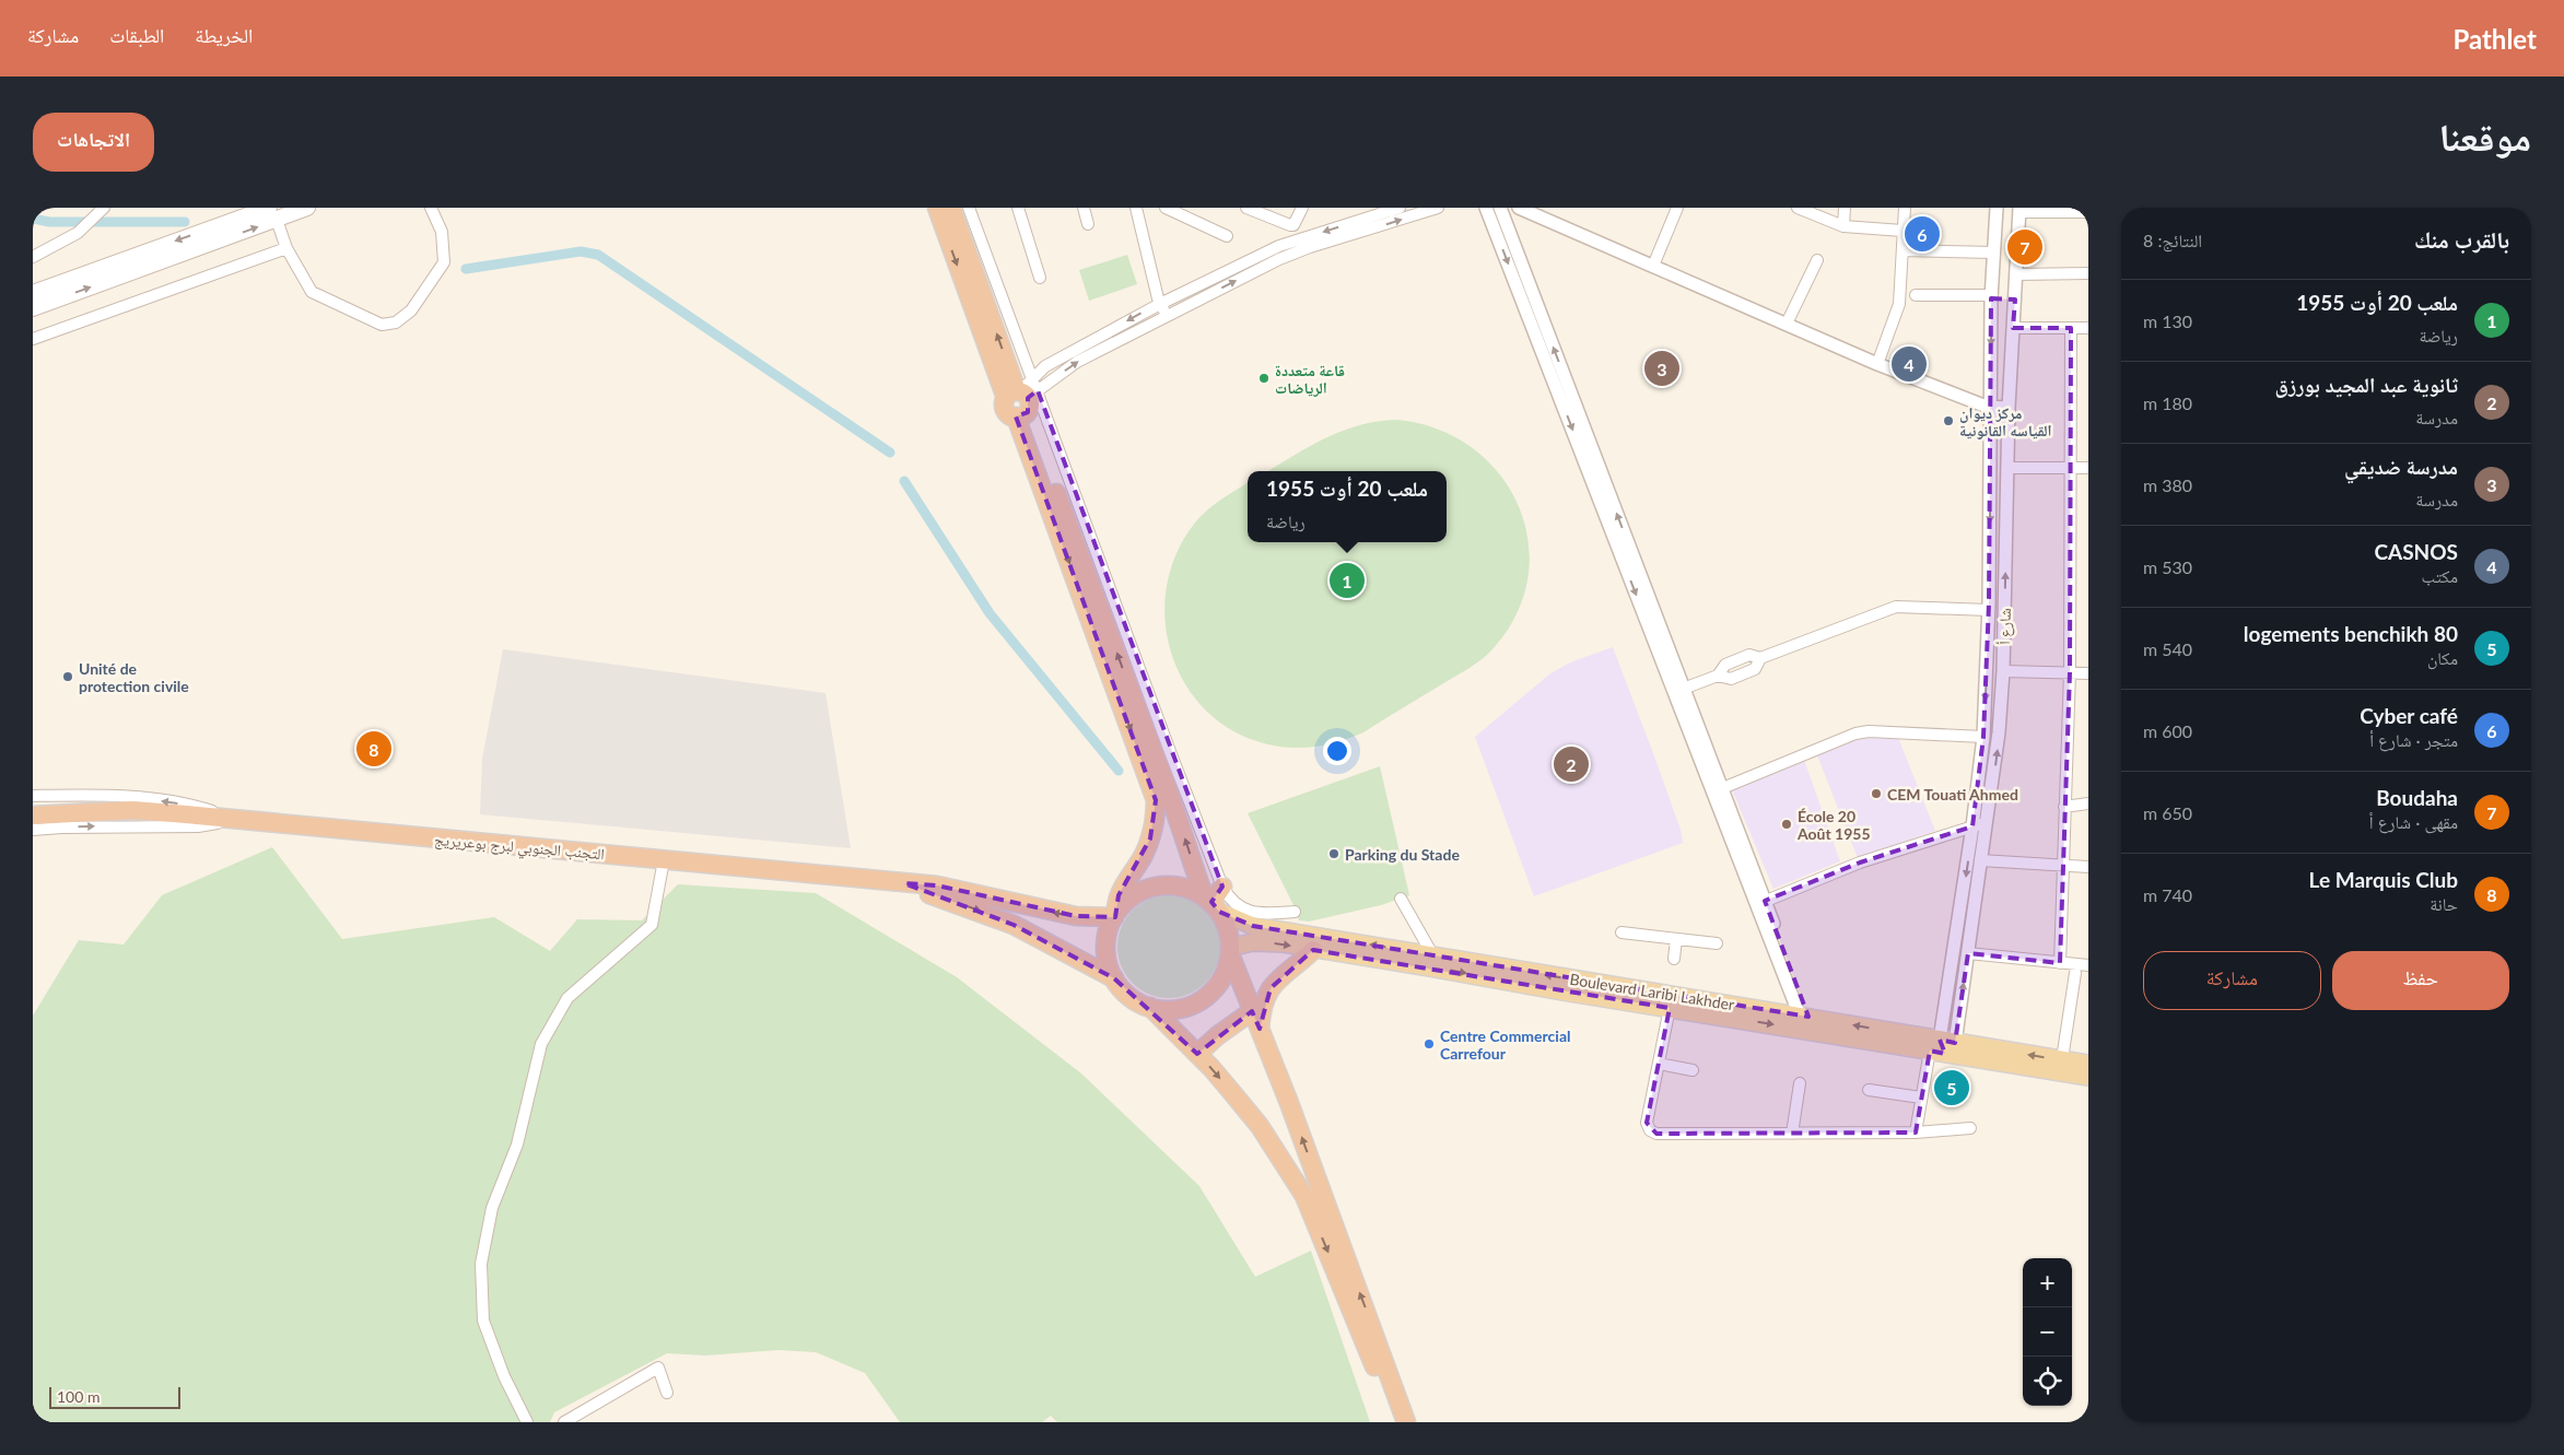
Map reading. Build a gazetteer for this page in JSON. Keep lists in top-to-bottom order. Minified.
{"streets":{"highway":["التجنب الجنوبي لبرج بوعريريج"],"main road":["Boulevard Laribi Lakhder"],"street":["شارع أ"]},"crossings":[["شارع أ","Boulevard Laribi Lakhder"],["التجنب الجنوبي لبرج بوعريريج","Boulevard Laribi Lakhder"]],"places":["قاعة متعددة الرياضات","مركز ديوان القياسه القانونية","Unité de protection civile","CEM Touati Ahmed","École 20 Août 1955","Parking du Stade","Centre Commercial Carrefour"],"scale_bar":"100 m","page":{"header":"Pathlet","nav":["الخريطة","الطبقات","مشاركة"],"title":"موقعنا","buttons":["الاتجاهات",["حفظ","مشاركة"]],"heading":["بالقرب منك","النتائج: 8"],"pins":["6","7","4","3","1","8","2","5"],"list":[{"mark":"1","name":"ملعب 20 أوت 1955","note":"رياضة","value":"130 m"},{"mark":"2","name":"ثانوية عبد المجيد بورزق","note":"مدرسة","value":"180 m"},{"mark":"3","name":"مدرسة ضديقي","note":"مدرسة","value":"380 m"},{"mark":"4","name":"CASNOS","note":"مكتب","value":"530 m"},{"mark":"5","name":"80 logements benchikh","note":"مكان","value":"540 m"},{"mark":"6","name":"Cyber café","note":"متجر · شارع أ","value":"600 m"},{"mark":"7","name":"Boudaha","note":"مقهى · شارع أ","value":"650 m"},{"mark":"8","name":"Le Marquis Club","note":"حانة","value":"740 m"}],"popup":["ملعب 20 أوت 1955","رياضة"],"map_buttons":["+","−"],"scale":"100 m"}}
